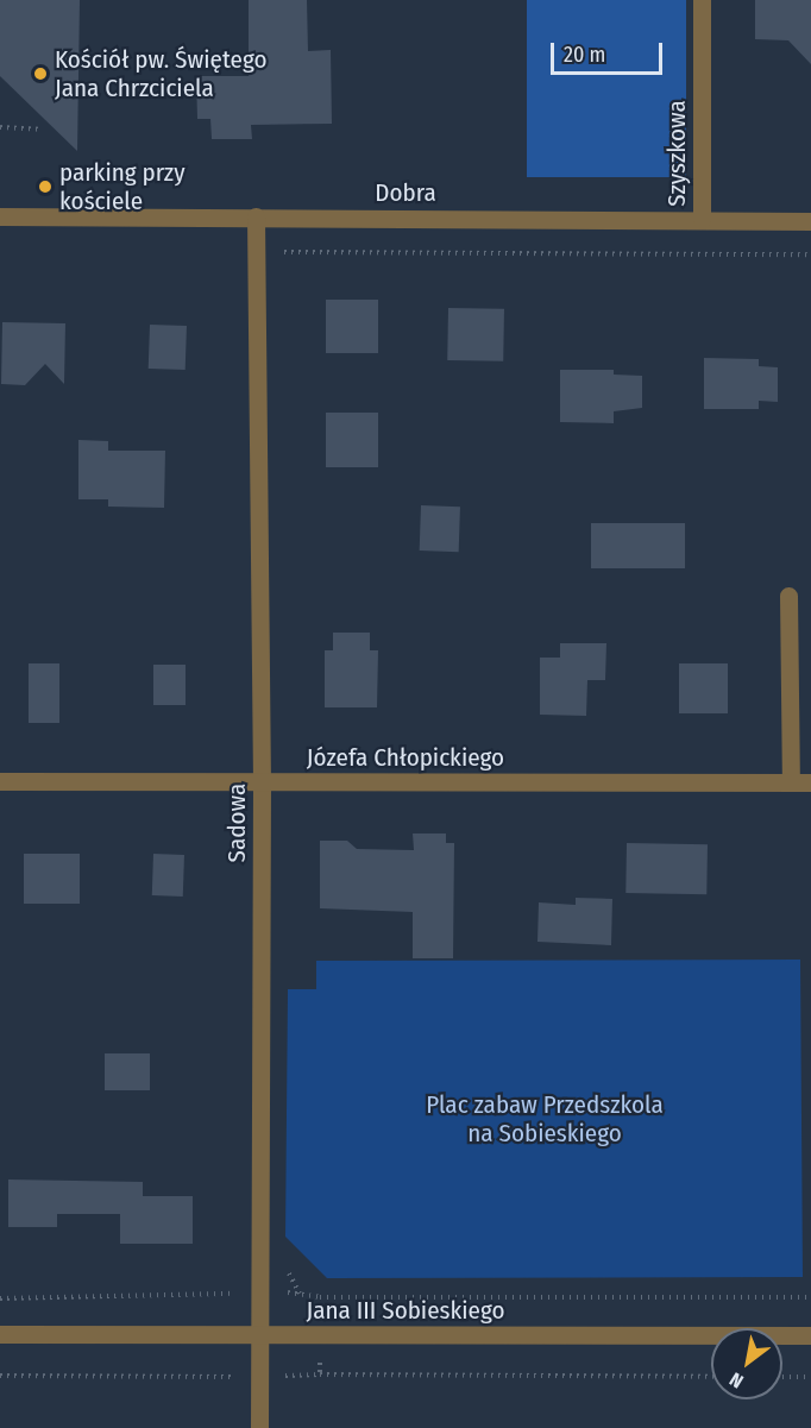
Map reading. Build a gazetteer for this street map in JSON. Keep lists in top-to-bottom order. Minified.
{"streets":{"street":["Szyszkowa","Dobra","Józefa Chłopickiego","Sadowa","Jana III Sobieskiego"]},"crossings":[["Szyszkowa","Dobra"],["Dobra","Sadowa"],["Józefa Chłopickiego","Sadowa"],["Sadowa","Jana III Sobieskiego"]],"parks":["Plac zabaw Przedszkola na Sobieskiego"],"places":["Kościół pw. Świętego Jana Chrzciciela","parking przy kościele"],"scale_bar":"20 m","north":"bottom left"}
